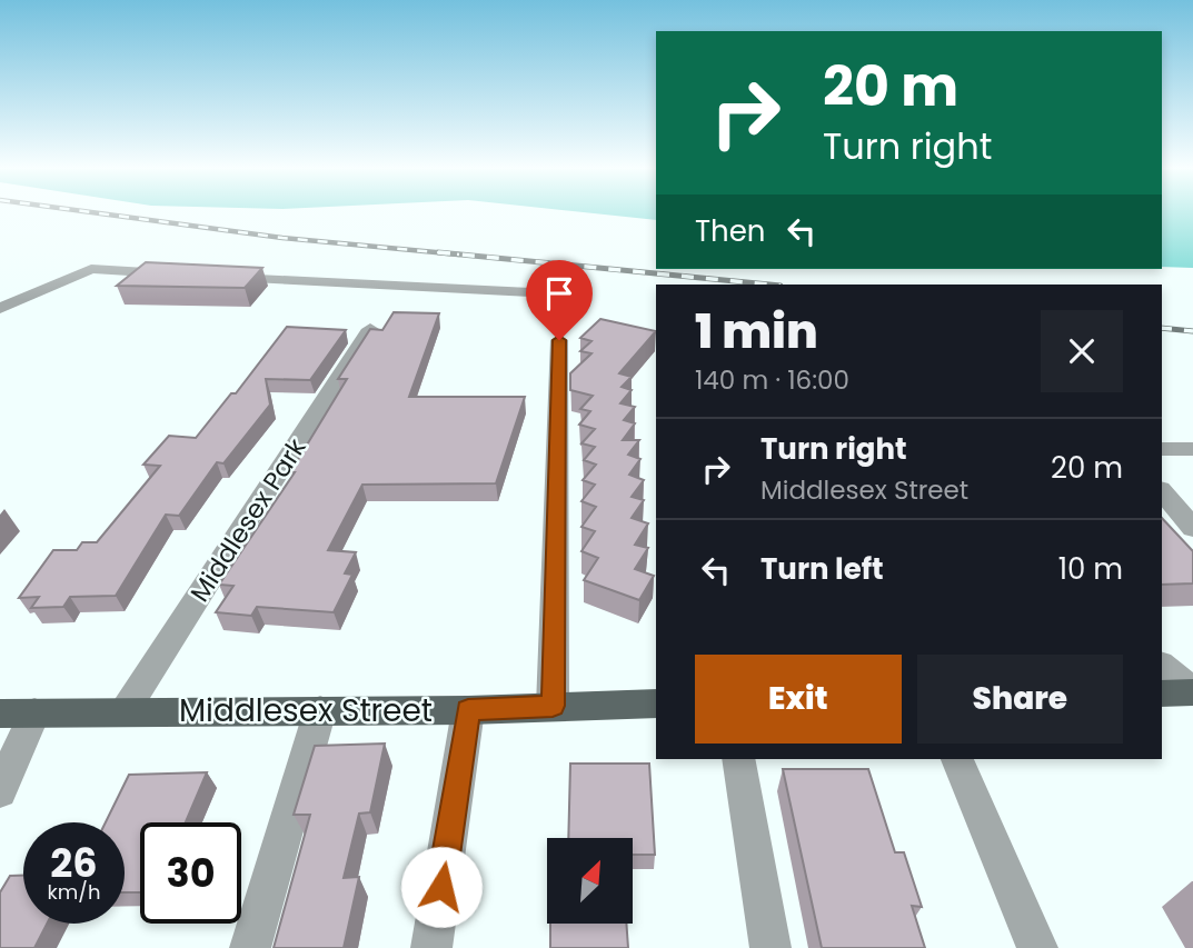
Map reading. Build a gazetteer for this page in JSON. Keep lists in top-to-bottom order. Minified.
{"streets":{"main road":["Middlesex Street"],"street":["Middlesex Park"]},"crossings":[["Middlesex Park","Middlesex Street"]],"north":"top right","page":{"turn":["20 m","Turn right"],"then":"Then","heading":["1 min","140 m · 16:00"],"list":[{"name":"Turn right","note":"Middlesex Street","value":"20 m"},{"name":"Turn left","value":"10 m"}],"buttons":["Exit","Share"],"speed":"26 km/h","limit":"30"}}
